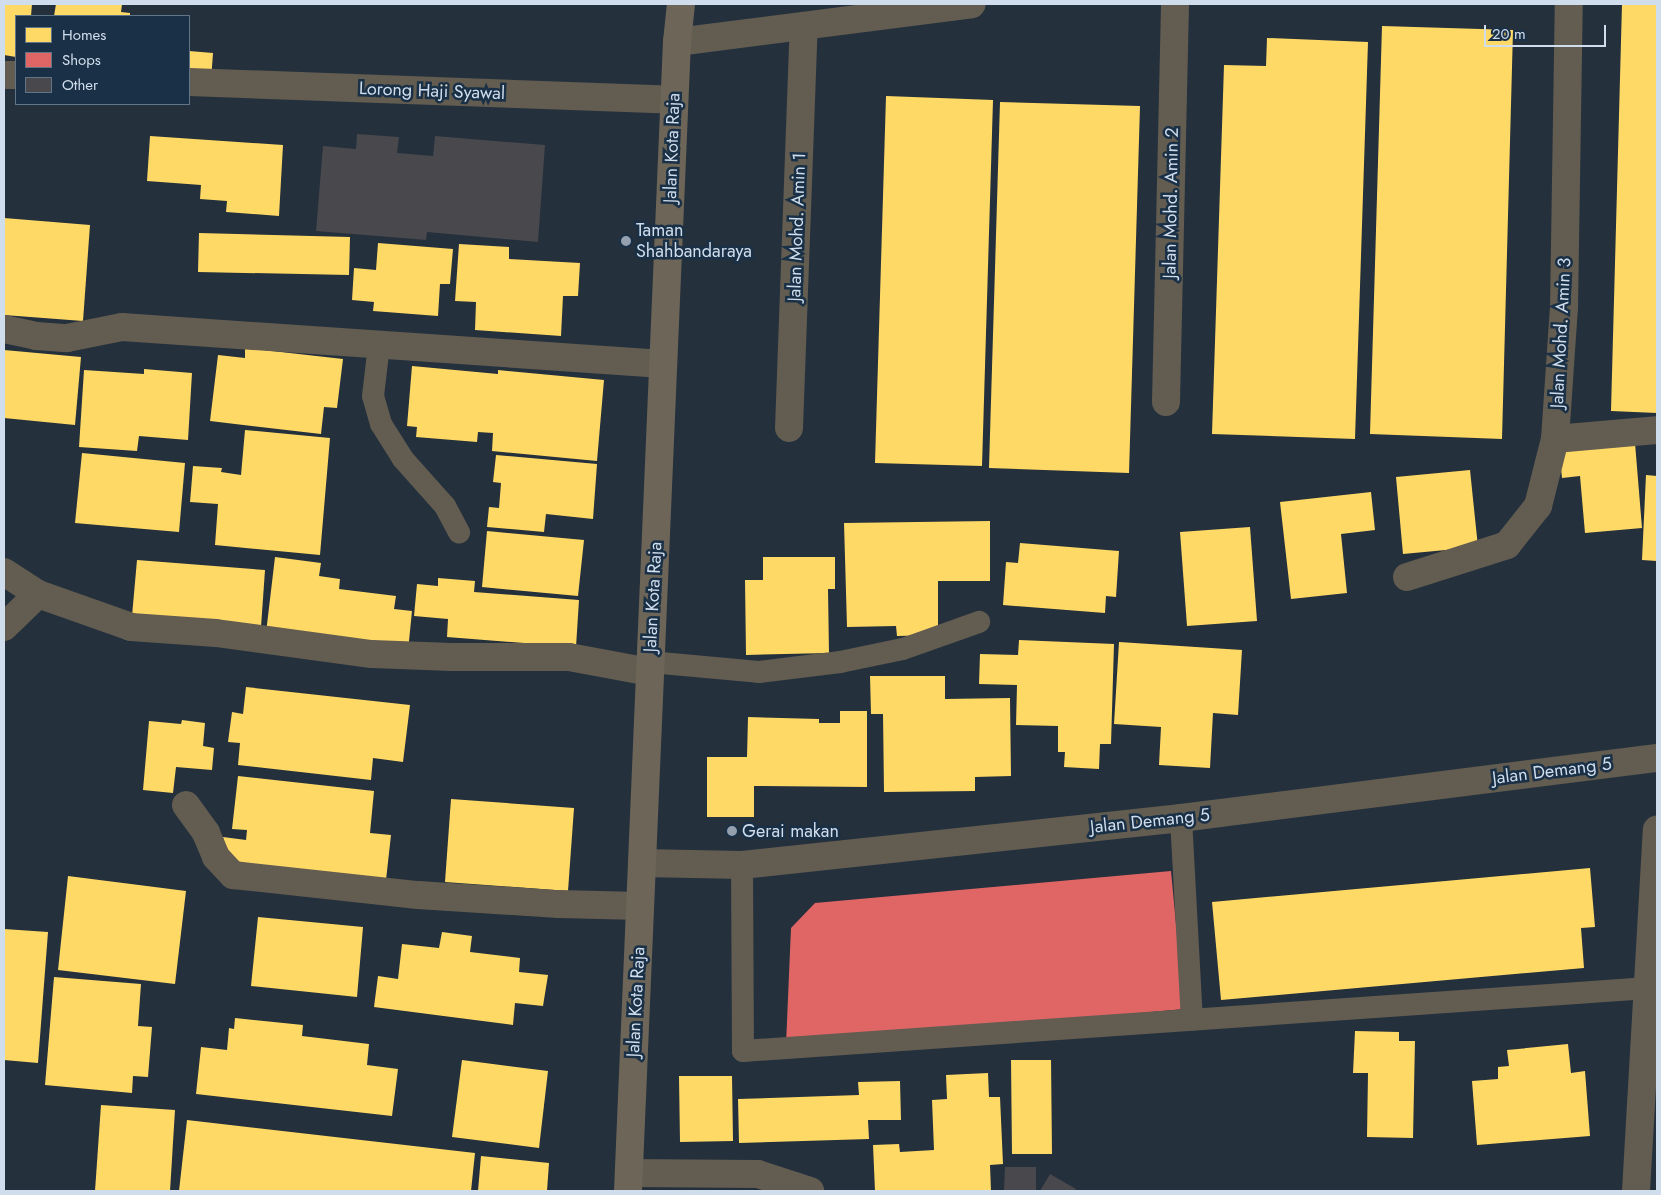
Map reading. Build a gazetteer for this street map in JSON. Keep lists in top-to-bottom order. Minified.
{"streets":{"main road":["Jalan Kota Raja"],"street":["Lorong Haji Syawal","Jalan Mohd. Amin 2","Jalan Mohd. Amin 1","Jalan Mohd. Amin 3","Jalan Demang 5"]},"crossings":[["Lorong Haji Syawal","Jalan Kota Raja"],["Jalan Kota Raja","Jalan Demang 5"]],"places":["Taman Shahbandaraya","Gerai makan"],"legend":["Homes","Shops","Other"],"scale_bar":"20 m"}
